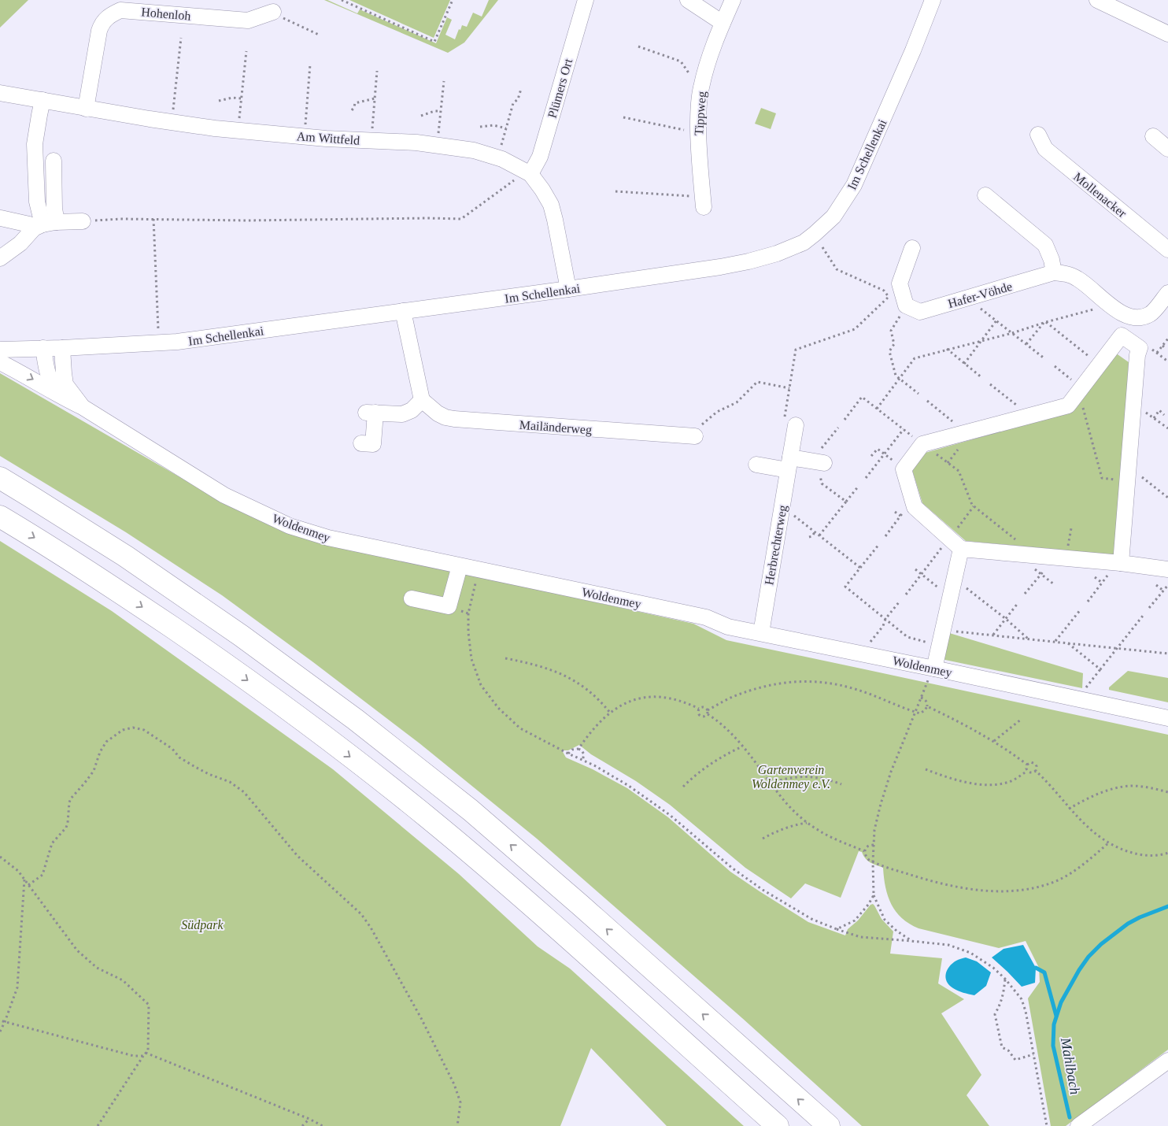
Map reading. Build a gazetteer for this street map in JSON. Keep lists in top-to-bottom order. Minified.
{"streets":{"street":["Hohenloh","Plümers Ort","Tippweg","Am Wittfeld","Im Schellenkai","Mollenacker","Hafer-Vöhde","Mailänderweg","Woldenmey","Herbrechterweg"]},"crossings":[["Hohenloh","Am Wittfeld"],["Plümers Ort","Am Wittfeld"],["Am Wittfeld","Im Schellenkai"],["Im Schellenkai","Woldenmey"],["Woldenmey","Herbrechterweg"]],"water":["Mahlbach"],"parks":["Gartenverein Woldenmey e.V.","Südpark"]}
